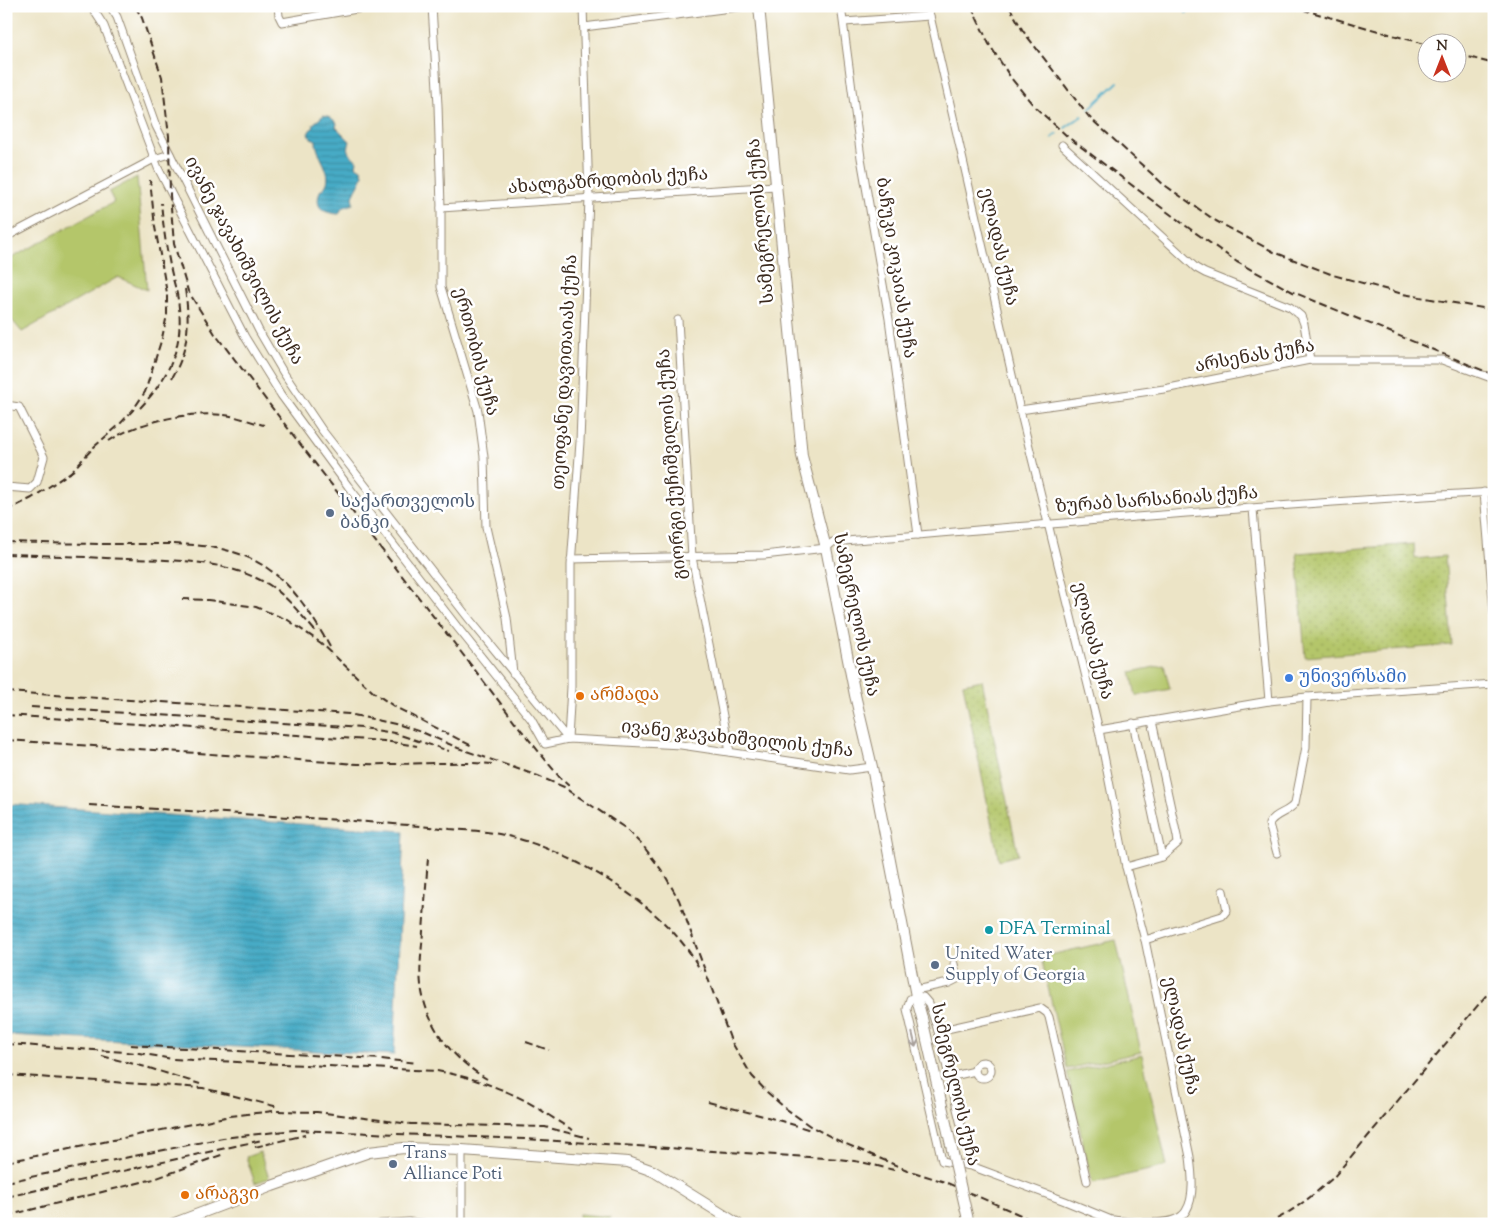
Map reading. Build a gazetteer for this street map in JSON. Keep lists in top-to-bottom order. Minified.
{"streets":{"main road":["სამეგრელოს ქუჩა"],"street":["ახალგაზრდობის ქუჩა","ელადას ქუჩა","ივანე ჯავახიშვილის ქუჩა","ბაჩუკი კოკაიას ქუჩა","ერთობის ქუჩა","არსენას ქუჩა","თეოფანე დავითაიას ქუჩა","გიორგი ქუჩიშვილის ქუჩა","ზურაბ სარსანიას ქუჩა"]},"crossings":[["ახალგაზრდობის ქუჩა","სამეგრელოს ქუჩა"],["ახალგაზრდობის ქუჩა","ერთობის ქუჩა"],["ახალგაზრდობის ქუჩა","თეოფანე დავითაიას ქუჩა"],["სამეგრელოს ქუჩა","ელადას ქუჩა"],["სამეგრელოს ქუჩა","ივანე ჯავახიშვილის ქუჩა"],["სამეგრელოს ქუჩა","ზურაბ სარსანიას ქუჩა"],["ელადას ქუჩა","არსენას ქუჩა"],["ელადას ქუჩა","ზურაბ სარსანიას ქუჩა"],["ივანე ჯავახიშვილის ქუჩა","ერთობის ქუჩა"],["ივანე ჯავახიშვილის ქუჩა","თეოფანე დავითაიას ქუჩა"],["ივანე ჯავახიშვილის ქუჩა","გიორგი ქუჩიშვილის ქუჩა"],["ბაჩუკი კოკაიას ქუჩა","ზურაბ სარსანიას ქუჩა"],["თეოფანე დავითაიას ქუჩა","ზურაბ სარსანიას ქუჩა"],["გიორგი ქუჩიშვილის ქუჩა","ზურაბ სარსანიას ქუჩა"]],"places":["საქართველოს ბანკი","უნივერსამი","არმადა","DFA Terminal","United Water Supply of Georgia","Trans Alliance Poti","არაგვი"],"north":"top"}
